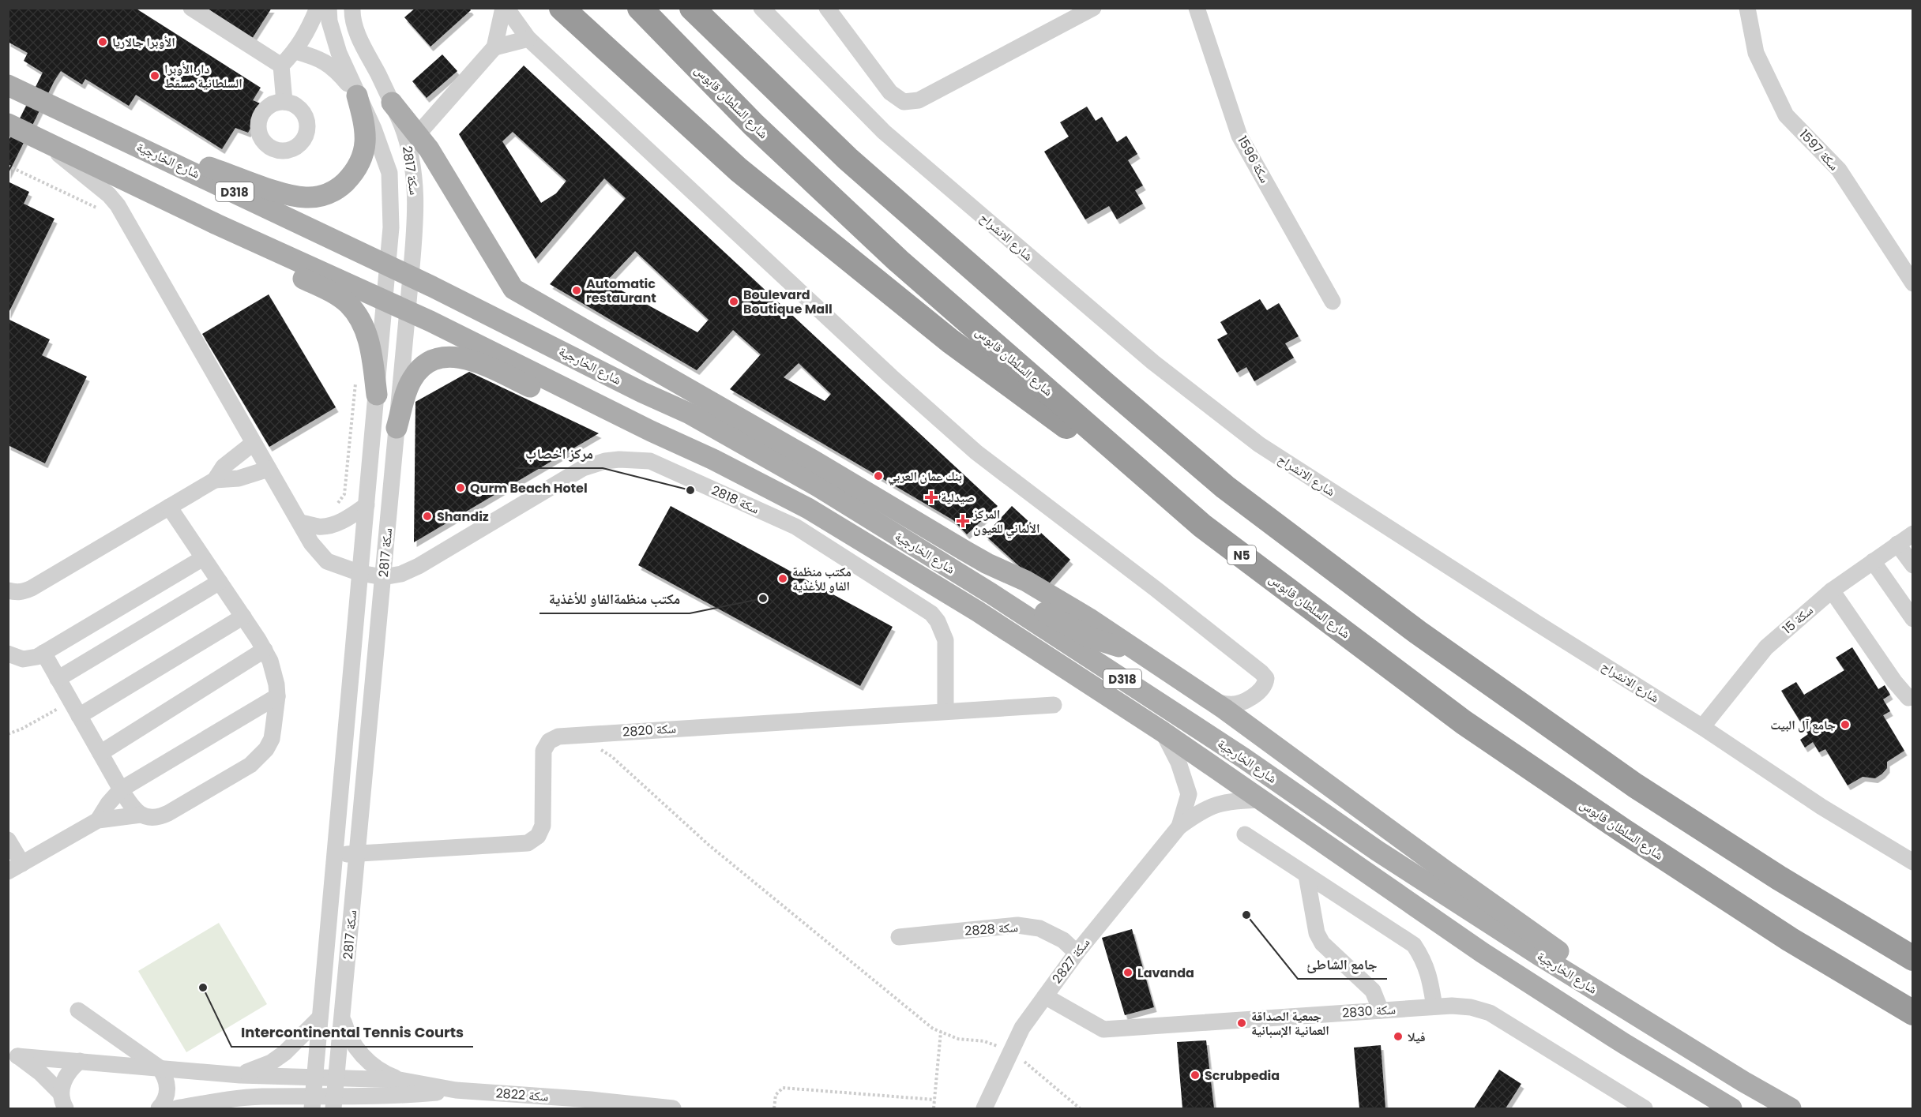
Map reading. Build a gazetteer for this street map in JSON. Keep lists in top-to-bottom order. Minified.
{"streets":{"highway":["شارع السلطان قابوس","N5"],"main road":["شارع الخارجية","D318"],"street":["سكة 1597","سكة 1596","سكة 2817","شارع الانشراح","سكة 2818","سكة 15","سكة 2820","سكة 2828","سكة 2827","سكة 2830","سكة 2822"]},"crossings":[["شارع الخارجية","سكة 2817"],["شارع الخارجية","سكة 2818"],["شارع الخارجية","سكة 2827"],["سكة 2817","سكة 2818"],["سكة 2817","سكة 2820"],["سكة 2817","سكة 2822"],["شارع الانشراح","سكة 15"],["سكة 2818","سكة 2820"],["سكة 2828","سكة 2827"],["سكة 2827","سكة 2830"]],"places":{"other":["الأوبرا جالاريا","دار الأوبرا السلطانية مسقط","Automatic restaurant","Boulevard Boutique Mall","بنك عمان العربي","Qurm Beach Hotel","مركز اخصاب","Shandiz","مكتب منظمة الفاو للأغذية","مكتب منظمةالفاو للأغذية","جامع آل البيت","جامع الشاطئ","Lavanda","Intercontinental Tennis Courts","جمعية الصداقة العمانية الإسبانية","فيلا","Scrubpedia"],"health":["صيدلية","المركز الألماني للعيون"]}}
